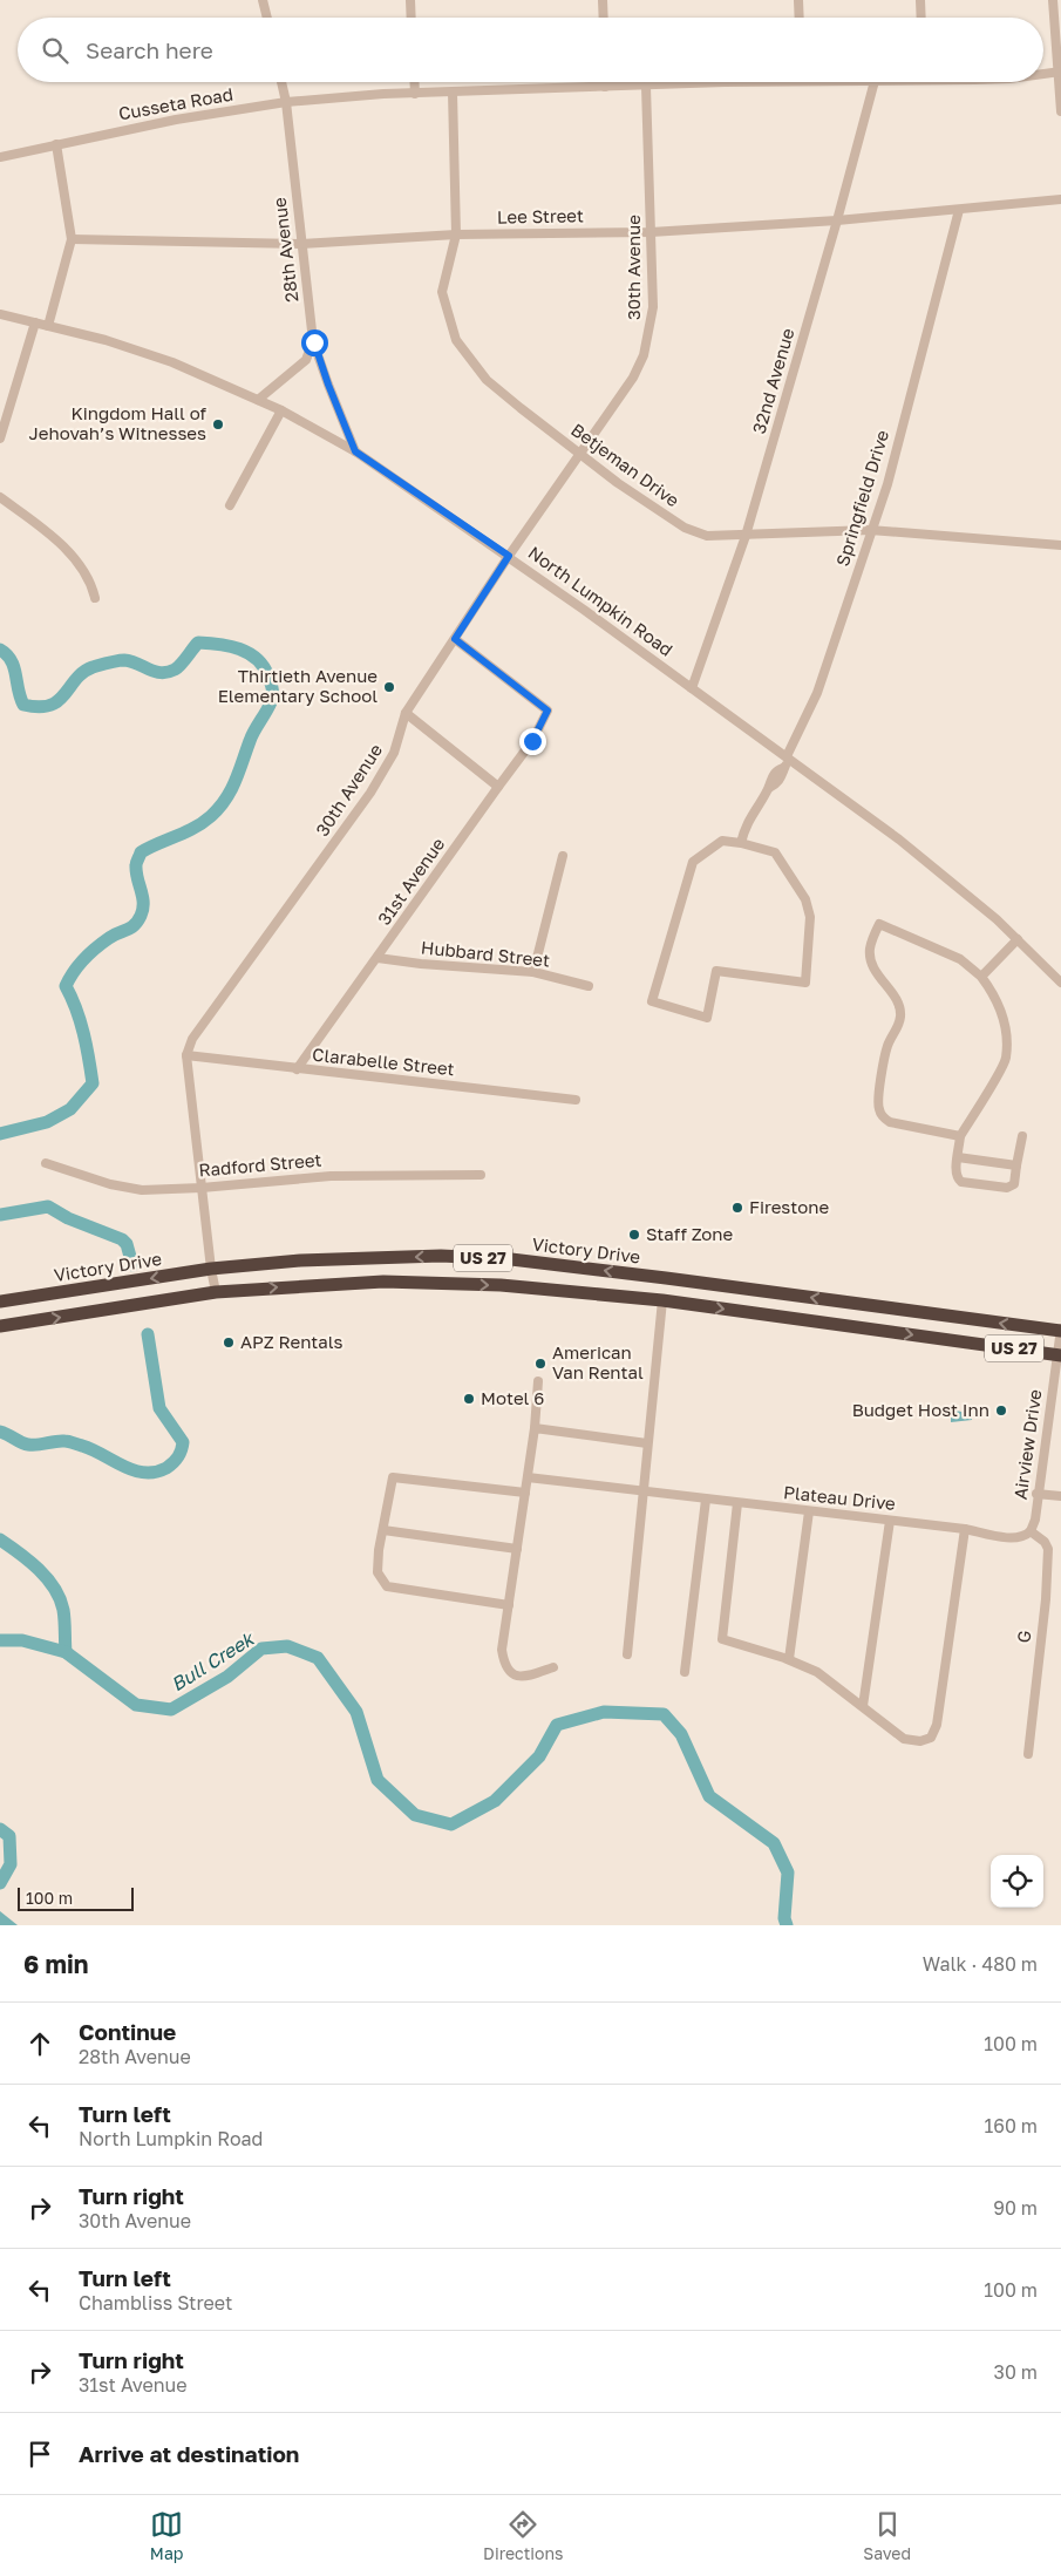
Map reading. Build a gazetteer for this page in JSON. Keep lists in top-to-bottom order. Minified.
{"streets":{"highway":["Victory Drive","US 27"],"street":["Cusseta Road","Lee Street","28th Avenue","30th Avenue","32nd Avenue","Betjeman Drive","Springfield Drive","North Lumpkin Road","31st Avenue","Hubbard Street","Clarabelle Street","Radford Street","Airview Drive","Plateau Drive","G"]},"crossings":[["Cusseta Road","28th Avenue"],["Cusseta Road","30th Avenue"],["Cusseta Road","Betjeman Drive"],["Lee Street","28th Avenue"],["Lee Street","30th Avenue"],["Lee Street","32nd Avenue"],["Lee Street","Betjeman Drive"],["Lee Street","Springfield Drive"],["28th Avenue","North Lumpkin Road"],["30th Avenue","Betjeman Drive"],["30th Avenue","North Lumpkin Road"],["30th Avenue","31st Avenue"],["30th Avenue","Clarabelle Street"],["32nd Avenue","Betjeman Drive"],["32nd Avenue","North Lumpkin Road"],["Betjeman Drive","Springfield Drive"],["Springfield Drive","North Lumpkin Road"],["31st Avenue","Hubbard Street"],["31st Avenue","Clarabelle Street"],["Victory Drive","Airview Drive"],["US 27","Airview Drive"],["Airview Drive","Plateau Drive"],["Airview Drive","G"],["Plateau Drive","G"]],"water":["Bull Creek"],"places":["Kingdom Hall of Jehovah’s Witnesses","Thirtieth Avenue Elementary School","Firestone","Staff Zone","APZ Rentals","American Van Rental","Motel 6","Budget Host Inn"],"scale_bar":"100 m","page":{"search":"Search here","scale":"100 m","heading":["6 min","Walk · 480 m"],"list":[["Continue","28th Avenue","100 m"],["Turn left","North Lumpkin Road","160 m"],["Turn right","30th Avenue","90 m"],["Turn left","Chambliss Street","100 m"],["Turn right","31st Avenue","30 m"],"Arrive at destination"],"nav":["Map","Directions","Saved"]}}
